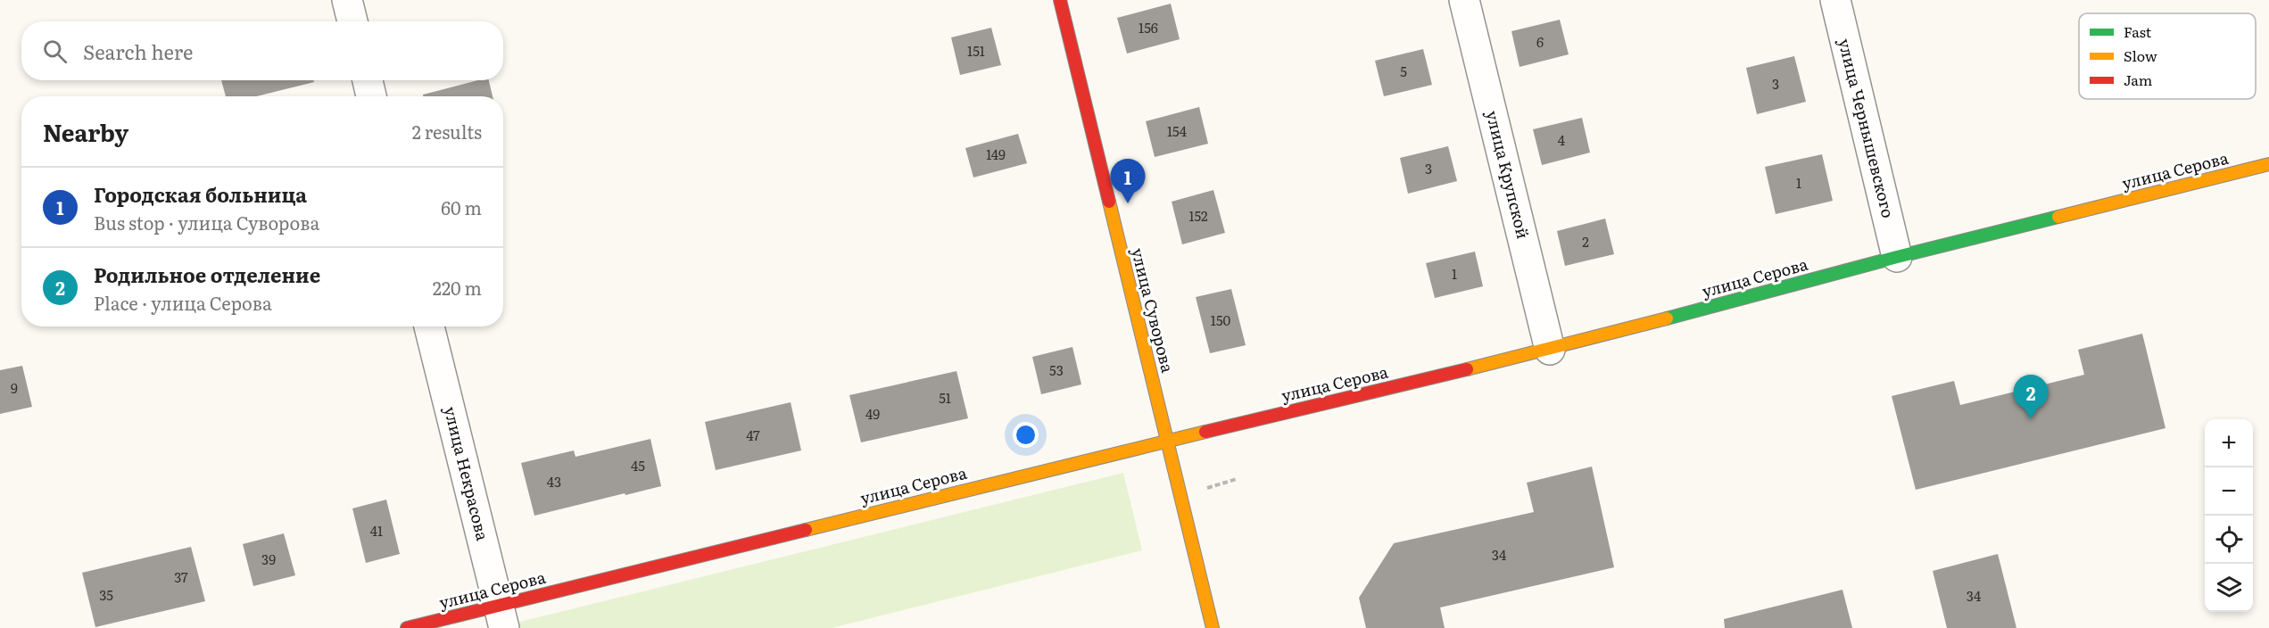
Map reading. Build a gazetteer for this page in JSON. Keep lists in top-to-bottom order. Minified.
{"streets":{"street":["улица Чернышевского","улица Серова","улица Крупской","улица Суворова","улица Некрасова"]},"crossings":[["улица Чернышевского","улица Серова"],["улица Серова","улица Крупской"],["улица Серова","улица Суворова"],["улица Серова","улица Некрасова"]],"house_numbers":["156","6","151","5","3","154","4","149","3","1","152","2","1","150","53","9","51","49","47","45","43","41","34","39","37","35","34"],"legend":["Fast","Slow","Jam"],"page":{"search":"Search here","heading":["Nearby","2 results"],"pins":["1","2"],"list":[{"mark":"1","name":"Городская больница","note":"Bus stop · улица Суворова","value":"60 m"},{"mark":"2","name":"Родильное отделение","note":"Place · улица Серова","value":"220 m"}],"map_buttons":["+","−"]}}
